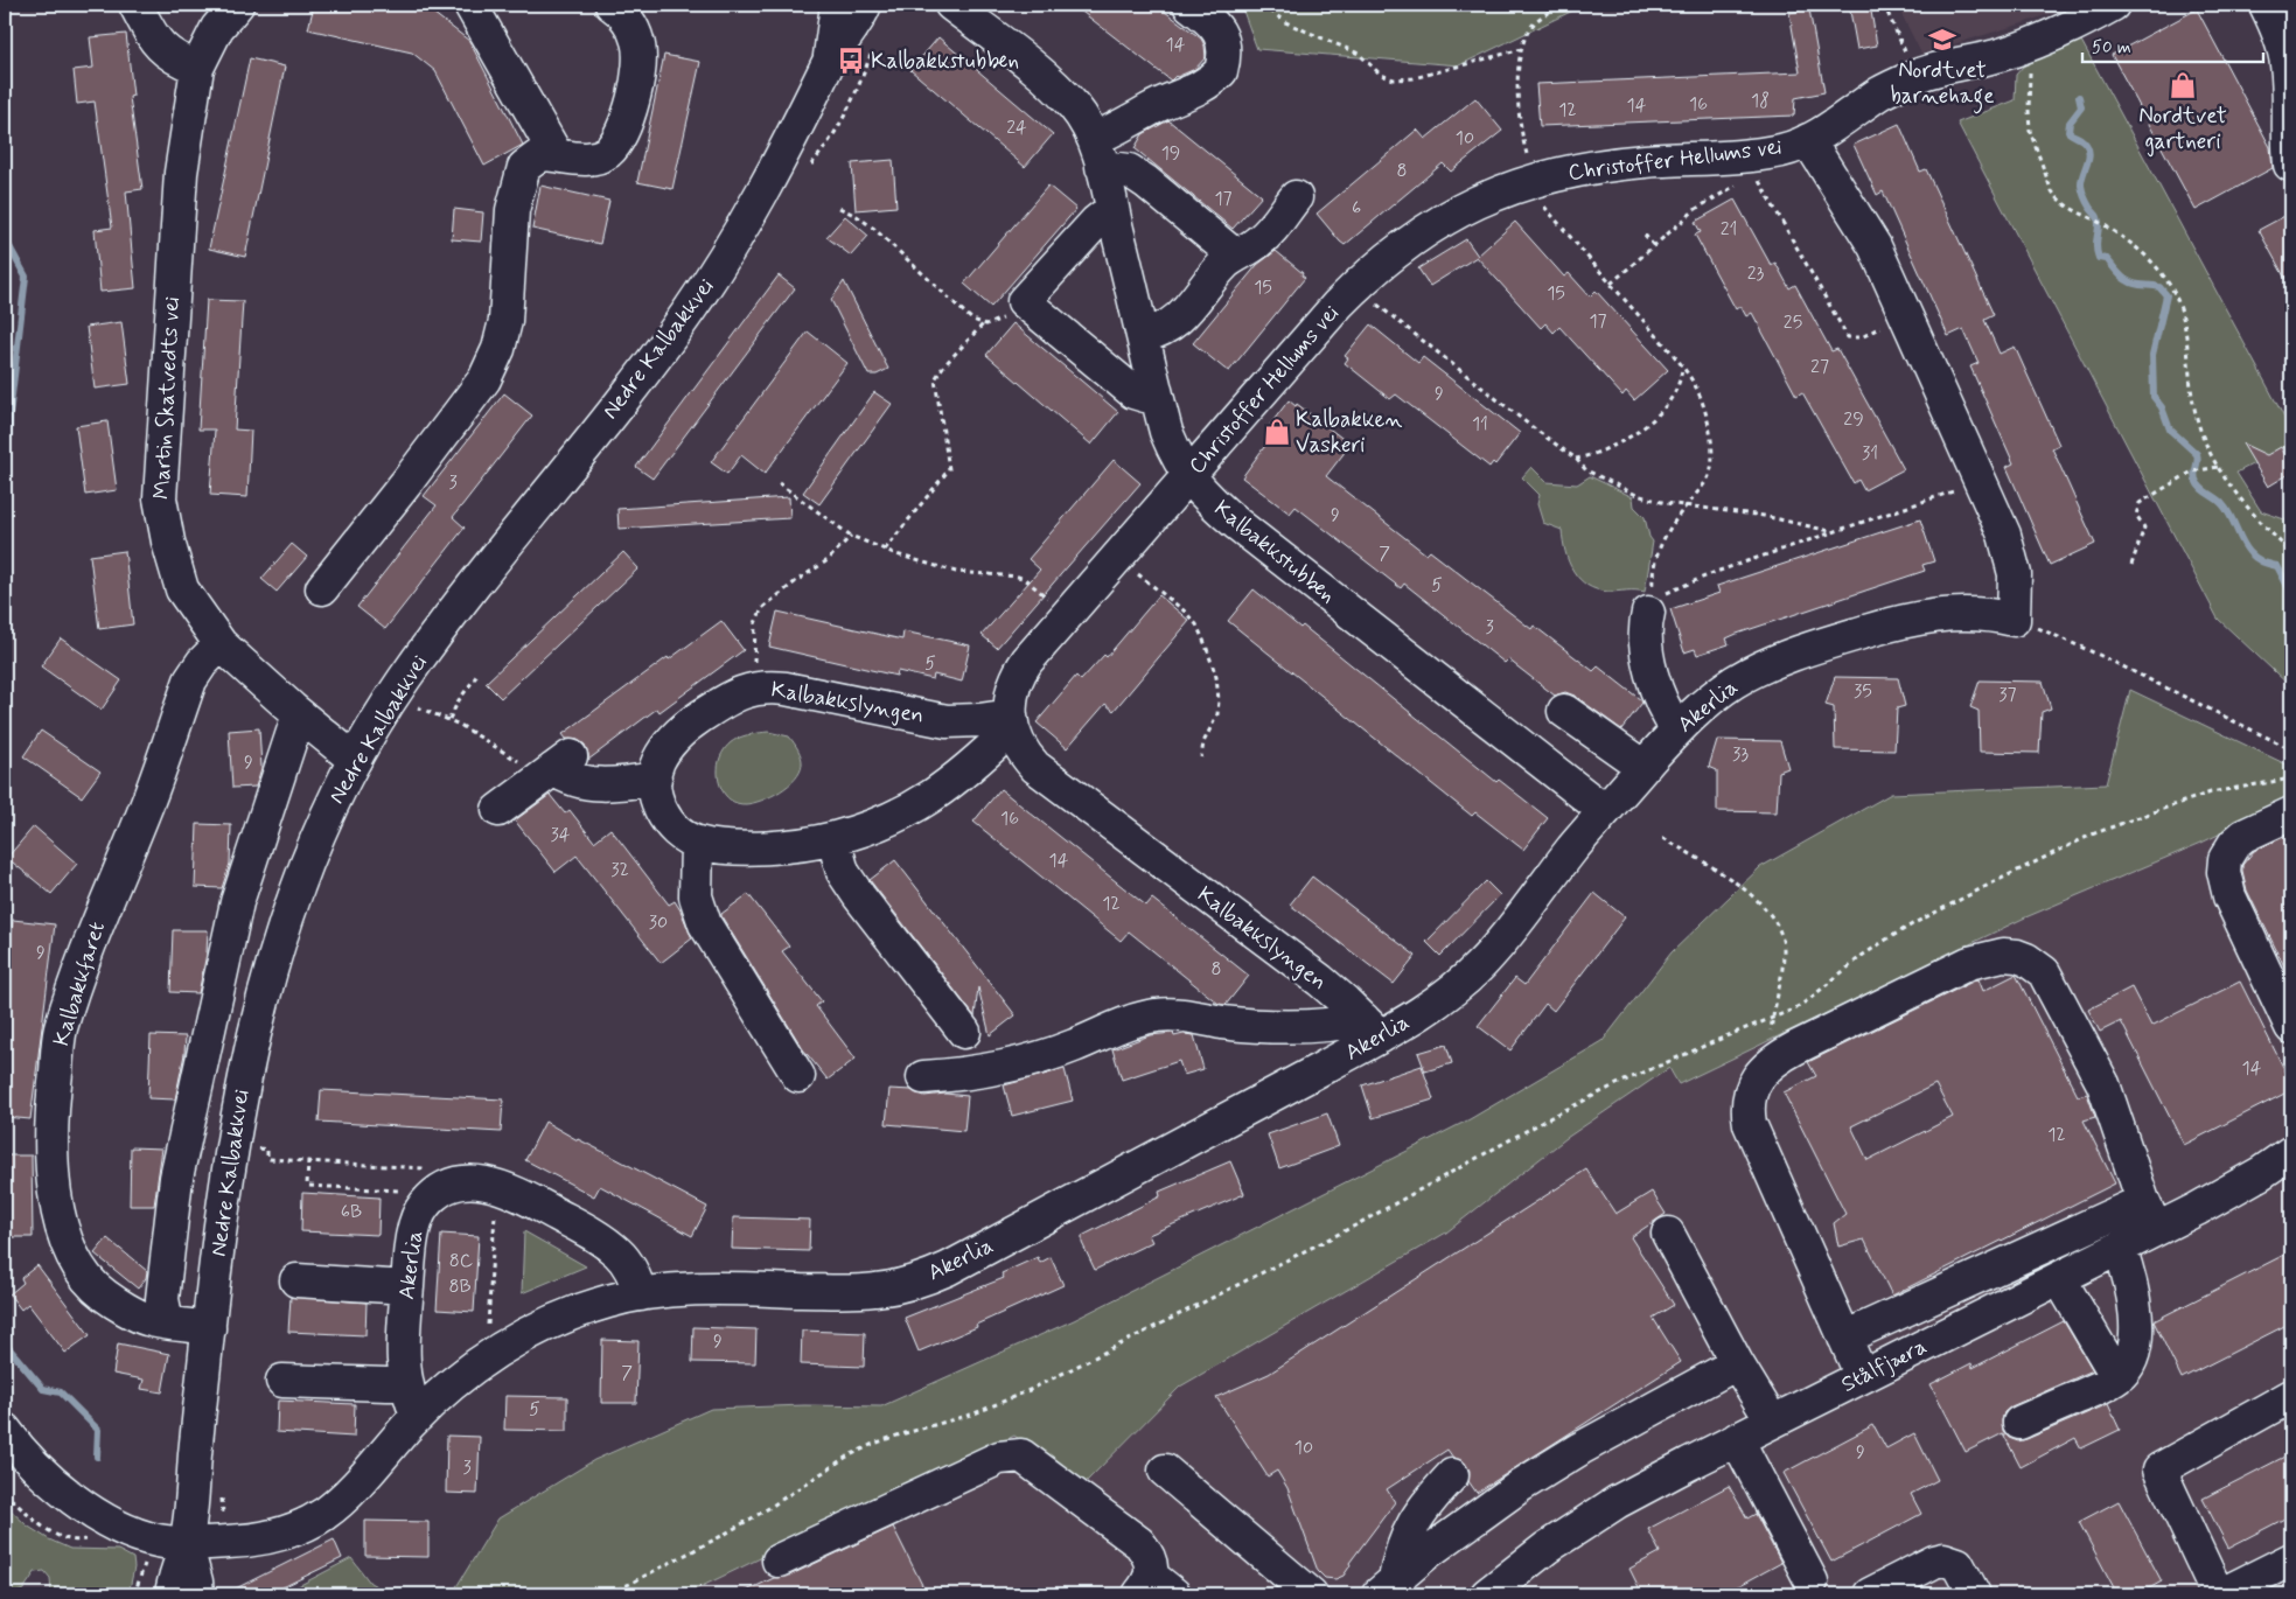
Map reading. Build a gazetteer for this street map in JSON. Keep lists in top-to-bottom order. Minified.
{"streets":{"street":["Christoffer Hellums vei","Nedre Kalbakkvei","Martin Skatvedts vei","Kalbakkstubben","Kalbakkslyngen","Akerlia","Kalbakkfaret","Stålfjæra"]},"crossings":[["Christoffer Hellums vei","Kalbakkstubben"],["Christoffer Hellums vei","Kalbakkslyngen"],["Christoffer Hellums vei","Akerlia"],["Nedre Kalbakkvei","Martin Skatvedts vei"],["Nedre Kalbakkvei","Akerlia"],["Nedre Kalbakkvei","Kalbakkfaret"],["Martin Skatvedts vei","Kalbakkfaret"],["Kalbakkstubben","Akerlia"],["Kalbakkslyngen","Akerlia"]],"places":{"school or university":["Nordtvet barnehage"],"bus stop":["Kalbakkstubben"],"shop":["Nordtvet gartneri","Kalbakken Vaskeri"]},"house_numbers":["14","18","16","14","12","24","10","19","8","17","6","21","23","15","15","17","25","27","9","29","11","31","3","9","7","5","3","5","35","37","33","9","16","34","14","32","12","30","9","8","14","12","6B","8C","8B","9","7","5","10","9","3"],"scale_bar":"50 m"}
